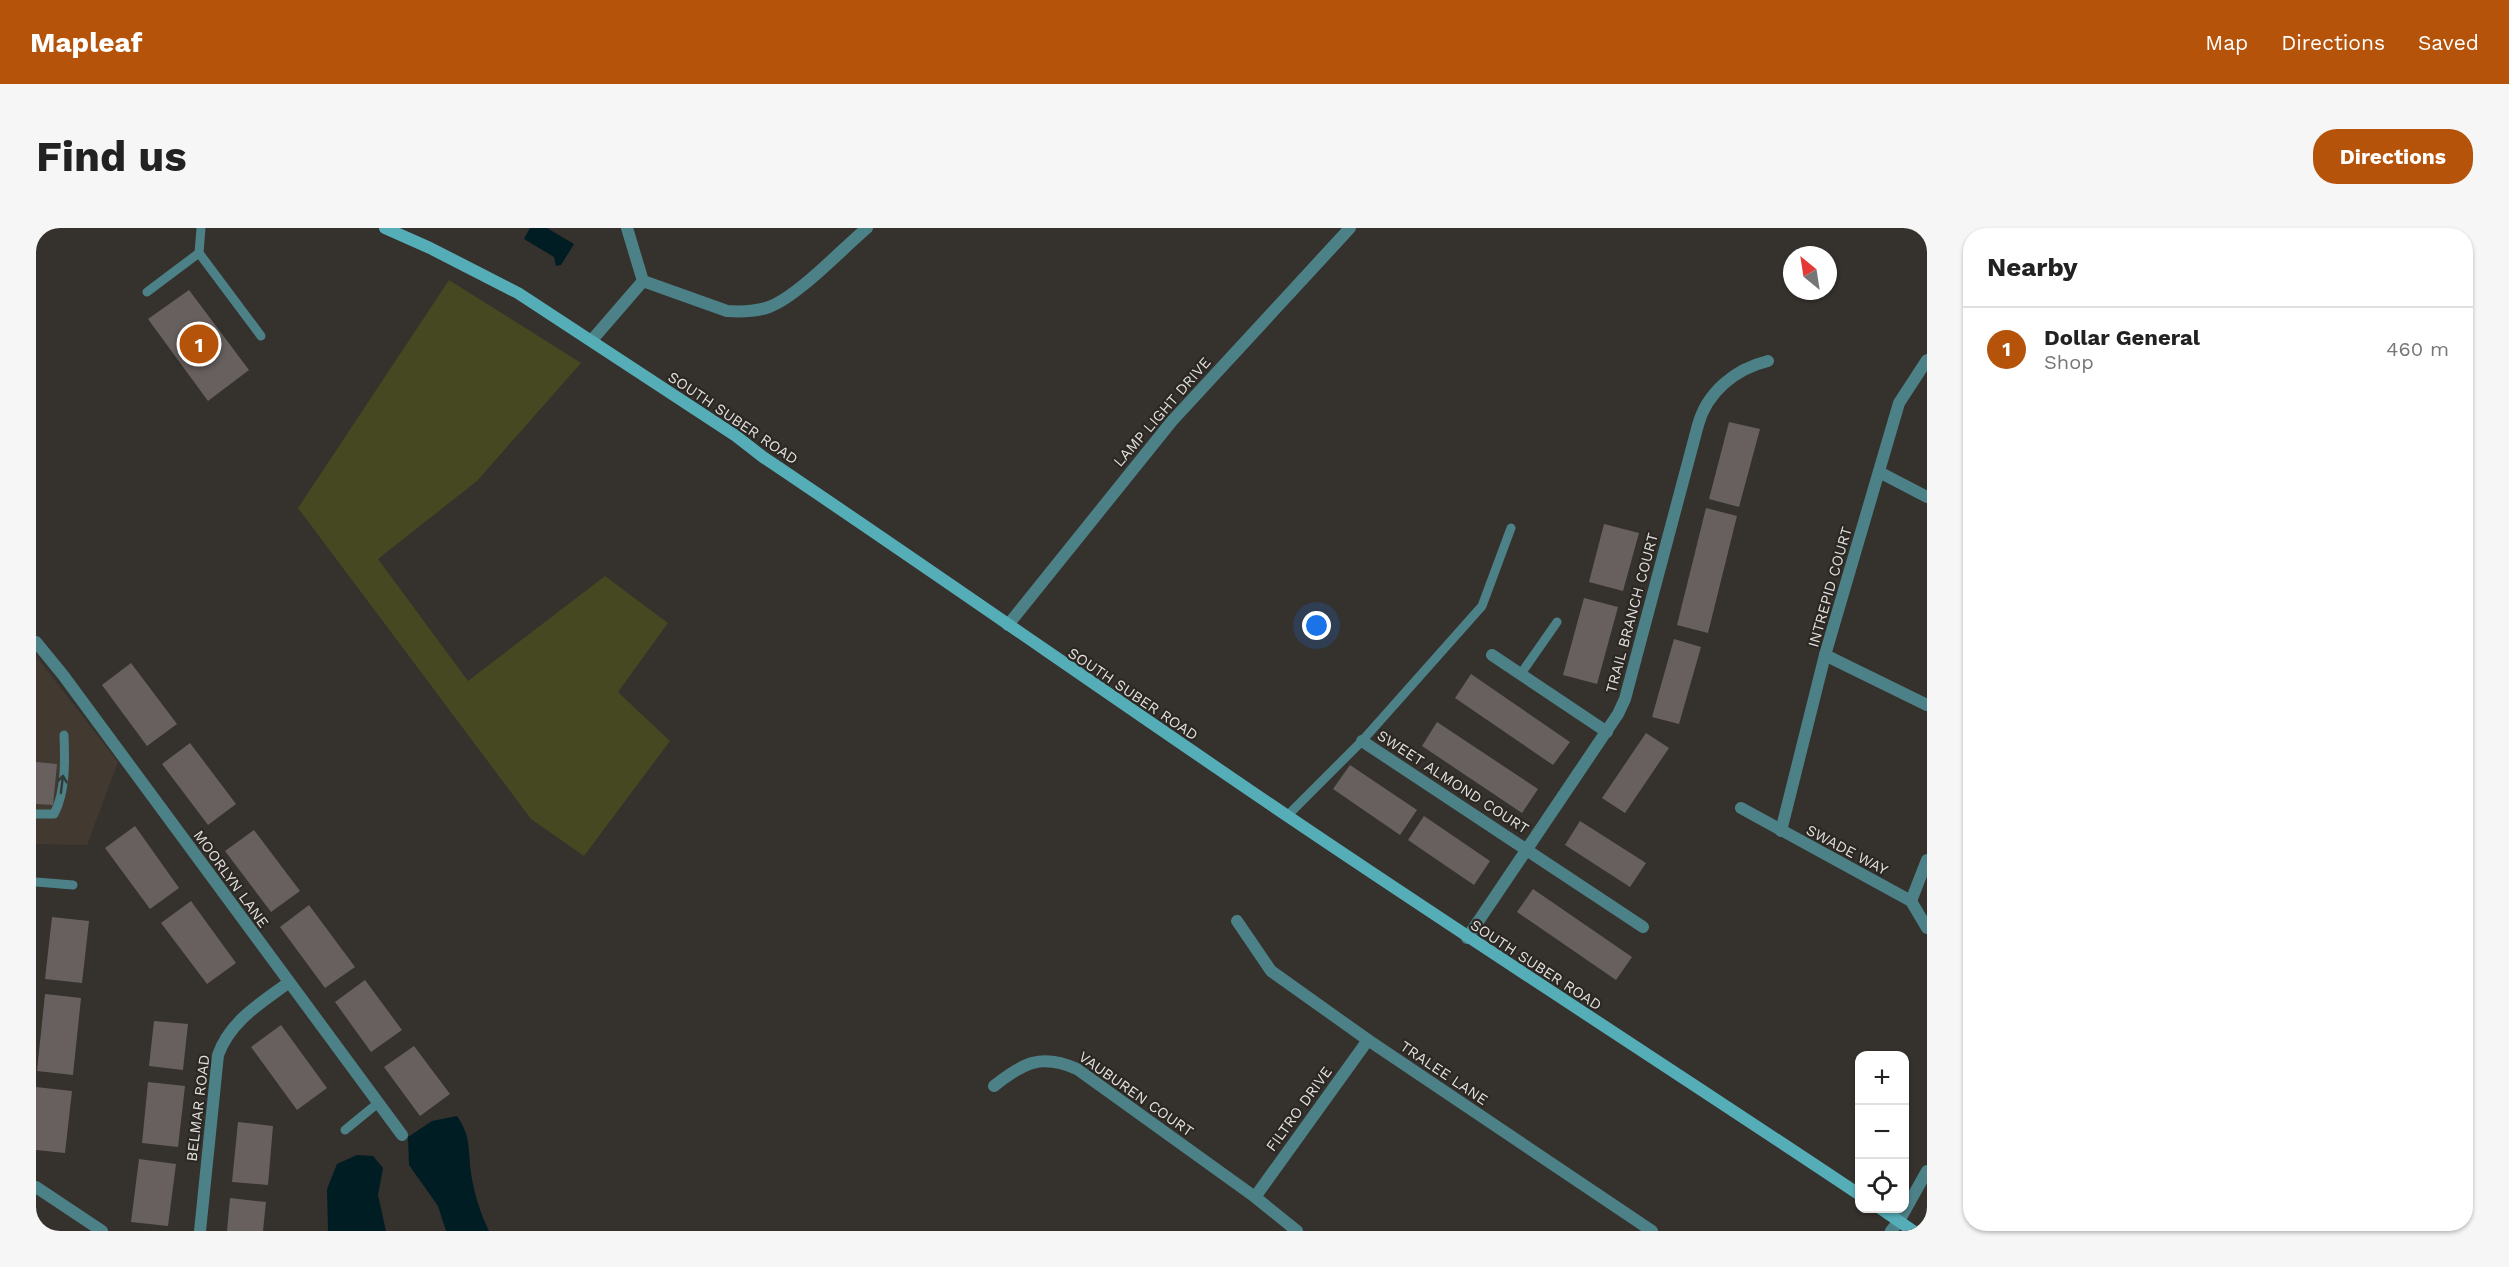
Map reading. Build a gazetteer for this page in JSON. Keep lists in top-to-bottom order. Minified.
{"streets":{"street":["LAMP LIGHT DRIVE","SOUTH SUBER ROAD","INTREPID COURT","TRAIL BRANCH COURT","SWEET ALMOND COURT","SWADE WAY","MOORLYN LANE","TRALEE LANE","VAUBUREN COURT","BELMAR ROAD","FILTRO DRIVE"]},"crossings":[["LAMP LIGHT DRIVE","SOUTH SUBER ROAD"],["SOUTH SUBER ROAD","TRAIL BRANCH COURT"],["INTREPID COURT","SWADE WAY"],["TRAIL BRANCH COURT","SWEET ALMOND COURT"],["MOORLYN LANE","BELMAR ROAD"],["TRALEE LANE","FILTRO DRIVE"],["VAUBUREN COURT","FILTRO DRIVE"]],"north":"top left","page":{"header":"Mapleaf","nav":["Map","Directions","Saved"],"buttons":"Directions","title":"Find us","heading":"Nearby","list":[{"mark":"1","name":"Dollar General","note":"Shop","value":"460 m"}],"pins":"1","map_buttons":["+","−"]}}
